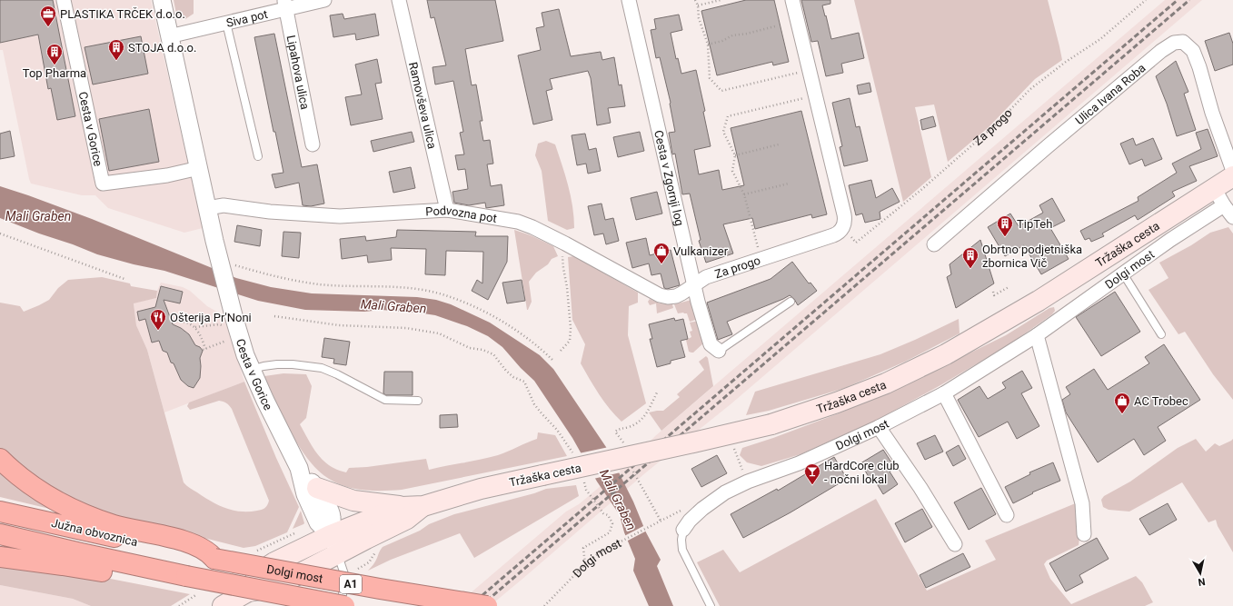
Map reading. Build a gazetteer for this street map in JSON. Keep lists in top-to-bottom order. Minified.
{"streets":{"highway":["Dolgi most","Južna obvoznica","A1"],"main road":["Tržaška cesta"],"street":["Siva pot","Lipahova ulica","Ulica Ivana Roba","Ramovševa ulica","Za progo","Cesta v Gorice","Cesta v Zgornji log","Podvozna pot"]},"crossings":[["Siva pot","Lipahova ulica"],["Siva pot","Cesta v Gorice"],["Ramovševa ulica","Podvozna pot"],["Za progo","Cesta v Zgornji log"],["Za progo","Podvozna pot"],["Cesta v Gorice","Podvozna pot"],["Cesta v Gorice","Tržaška cesta"],["Cesta v Zgornji log","Podvozna pot"],["Dolgi most","Južna obvoznica"]],"water":["Mali Graben"],"places":{"office":["PLASTIKA TRČEK d.o.o."],"building":["STOJA d.o.o.","Top Pharma","TipTeh","Obrtno podjetniška zbornica Vič"],"shop":["Vulkanizer","AC Trobec"],"restaurant":["Ošterija Pr'Noni"],"bar":["HardCore club - nočni lokal"]},"north":"bottom"}
